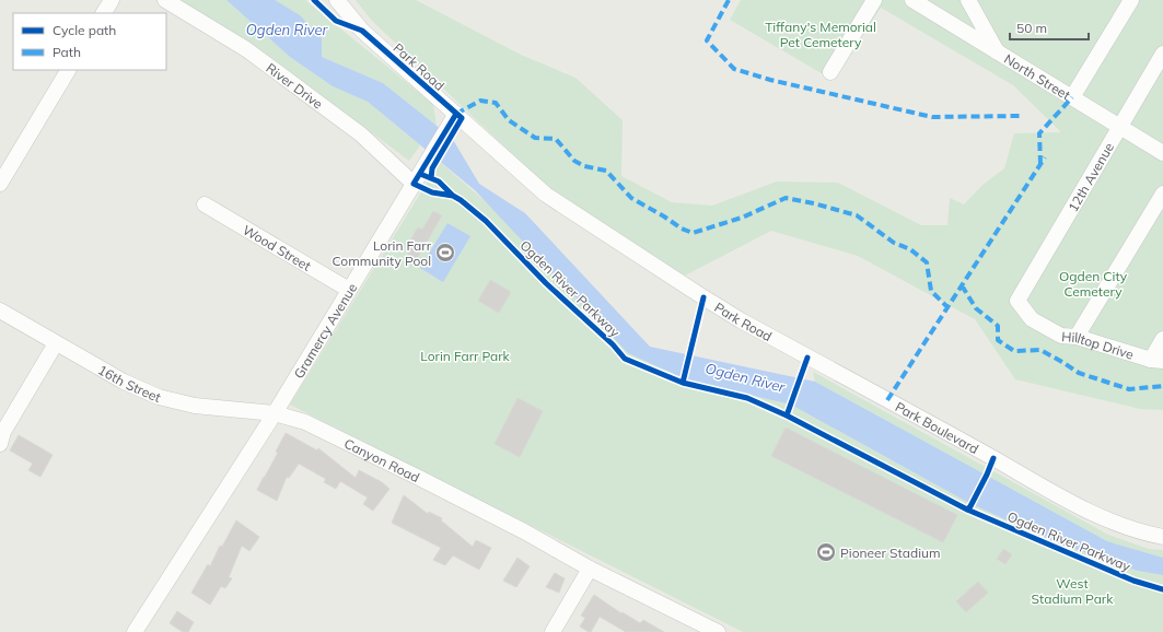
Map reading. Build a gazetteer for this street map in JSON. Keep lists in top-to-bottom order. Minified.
{"streets":{"street":["Park Road","North Street","River Drive","12th Avenue","Wood Street","Gramercy Avenue","Hilltop Drive","16th Street","Park Boulevard","Canyon Road"],"cycle path":["Ogden River Parkway"]},"crossings":[["Park Road","Gramercy Avenue"],["Park Road","Park Boulevard"],["North Street","12th Avenue"],["River Drive","Gramercy Avenue"],["12th Avenue","Hilltop Drive"],["Wood Street","Gramercy Avenue"],["Gramercy Avenue","16th Street"],["Gramercy Avenue","Canyon Road"],["16th Street","Canyon Road"]],"water":["Ogden River"],"parks":["Tiffany's Memorial Pet Cemetery","Ogden City Cemetery","Lorin Farr Park","West Stadium Park"],"places":{"sports":["Lorin Farr Community Pool","Pioneer Stadium"]},"legend":["Cycle path","Path"],"scale_bar":"50 m"}
